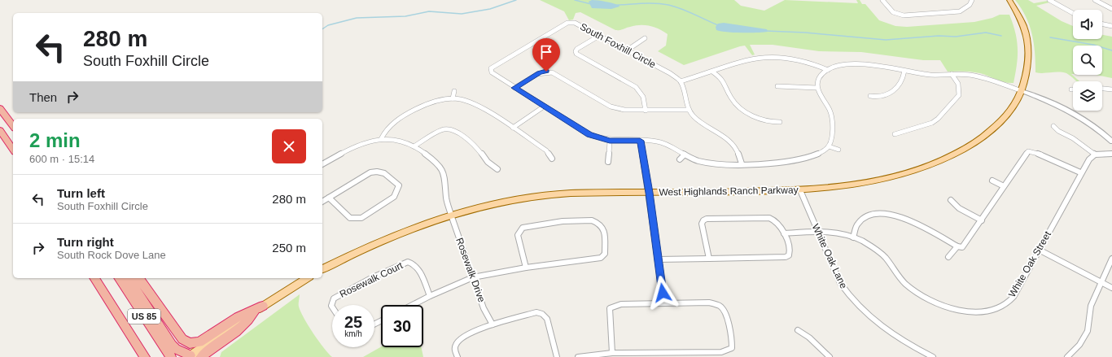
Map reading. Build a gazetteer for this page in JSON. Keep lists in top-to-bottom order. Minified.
{"streets":{"highway":["US 85"],"main road":["West Highlands Ranch Parkway"],"street":["South Foxhill Circle","White Oak Lane","White Oak Street","Rosewalk Drive","Rosewalk Court"]},"crossings":[["West Highlands Ranch Parkway","White Oak Lane"],["West Highlands Ranch Parkway","Rosewalk Drive"],["White Oak Lane","White Oak Street"]],"page":{"turn":["280 m","South Foxhill Circle"],"then":"Then","heading":["2 min","600 m · 15:14"],"list":[{"name":"Turn left","note":"South Foxhill Circle","value":"280 m"},{"name":"Turn right","note":"South Rock Dove Lane","value":"250 m"}],"speed":"25 km/h","limit":"30"}}
